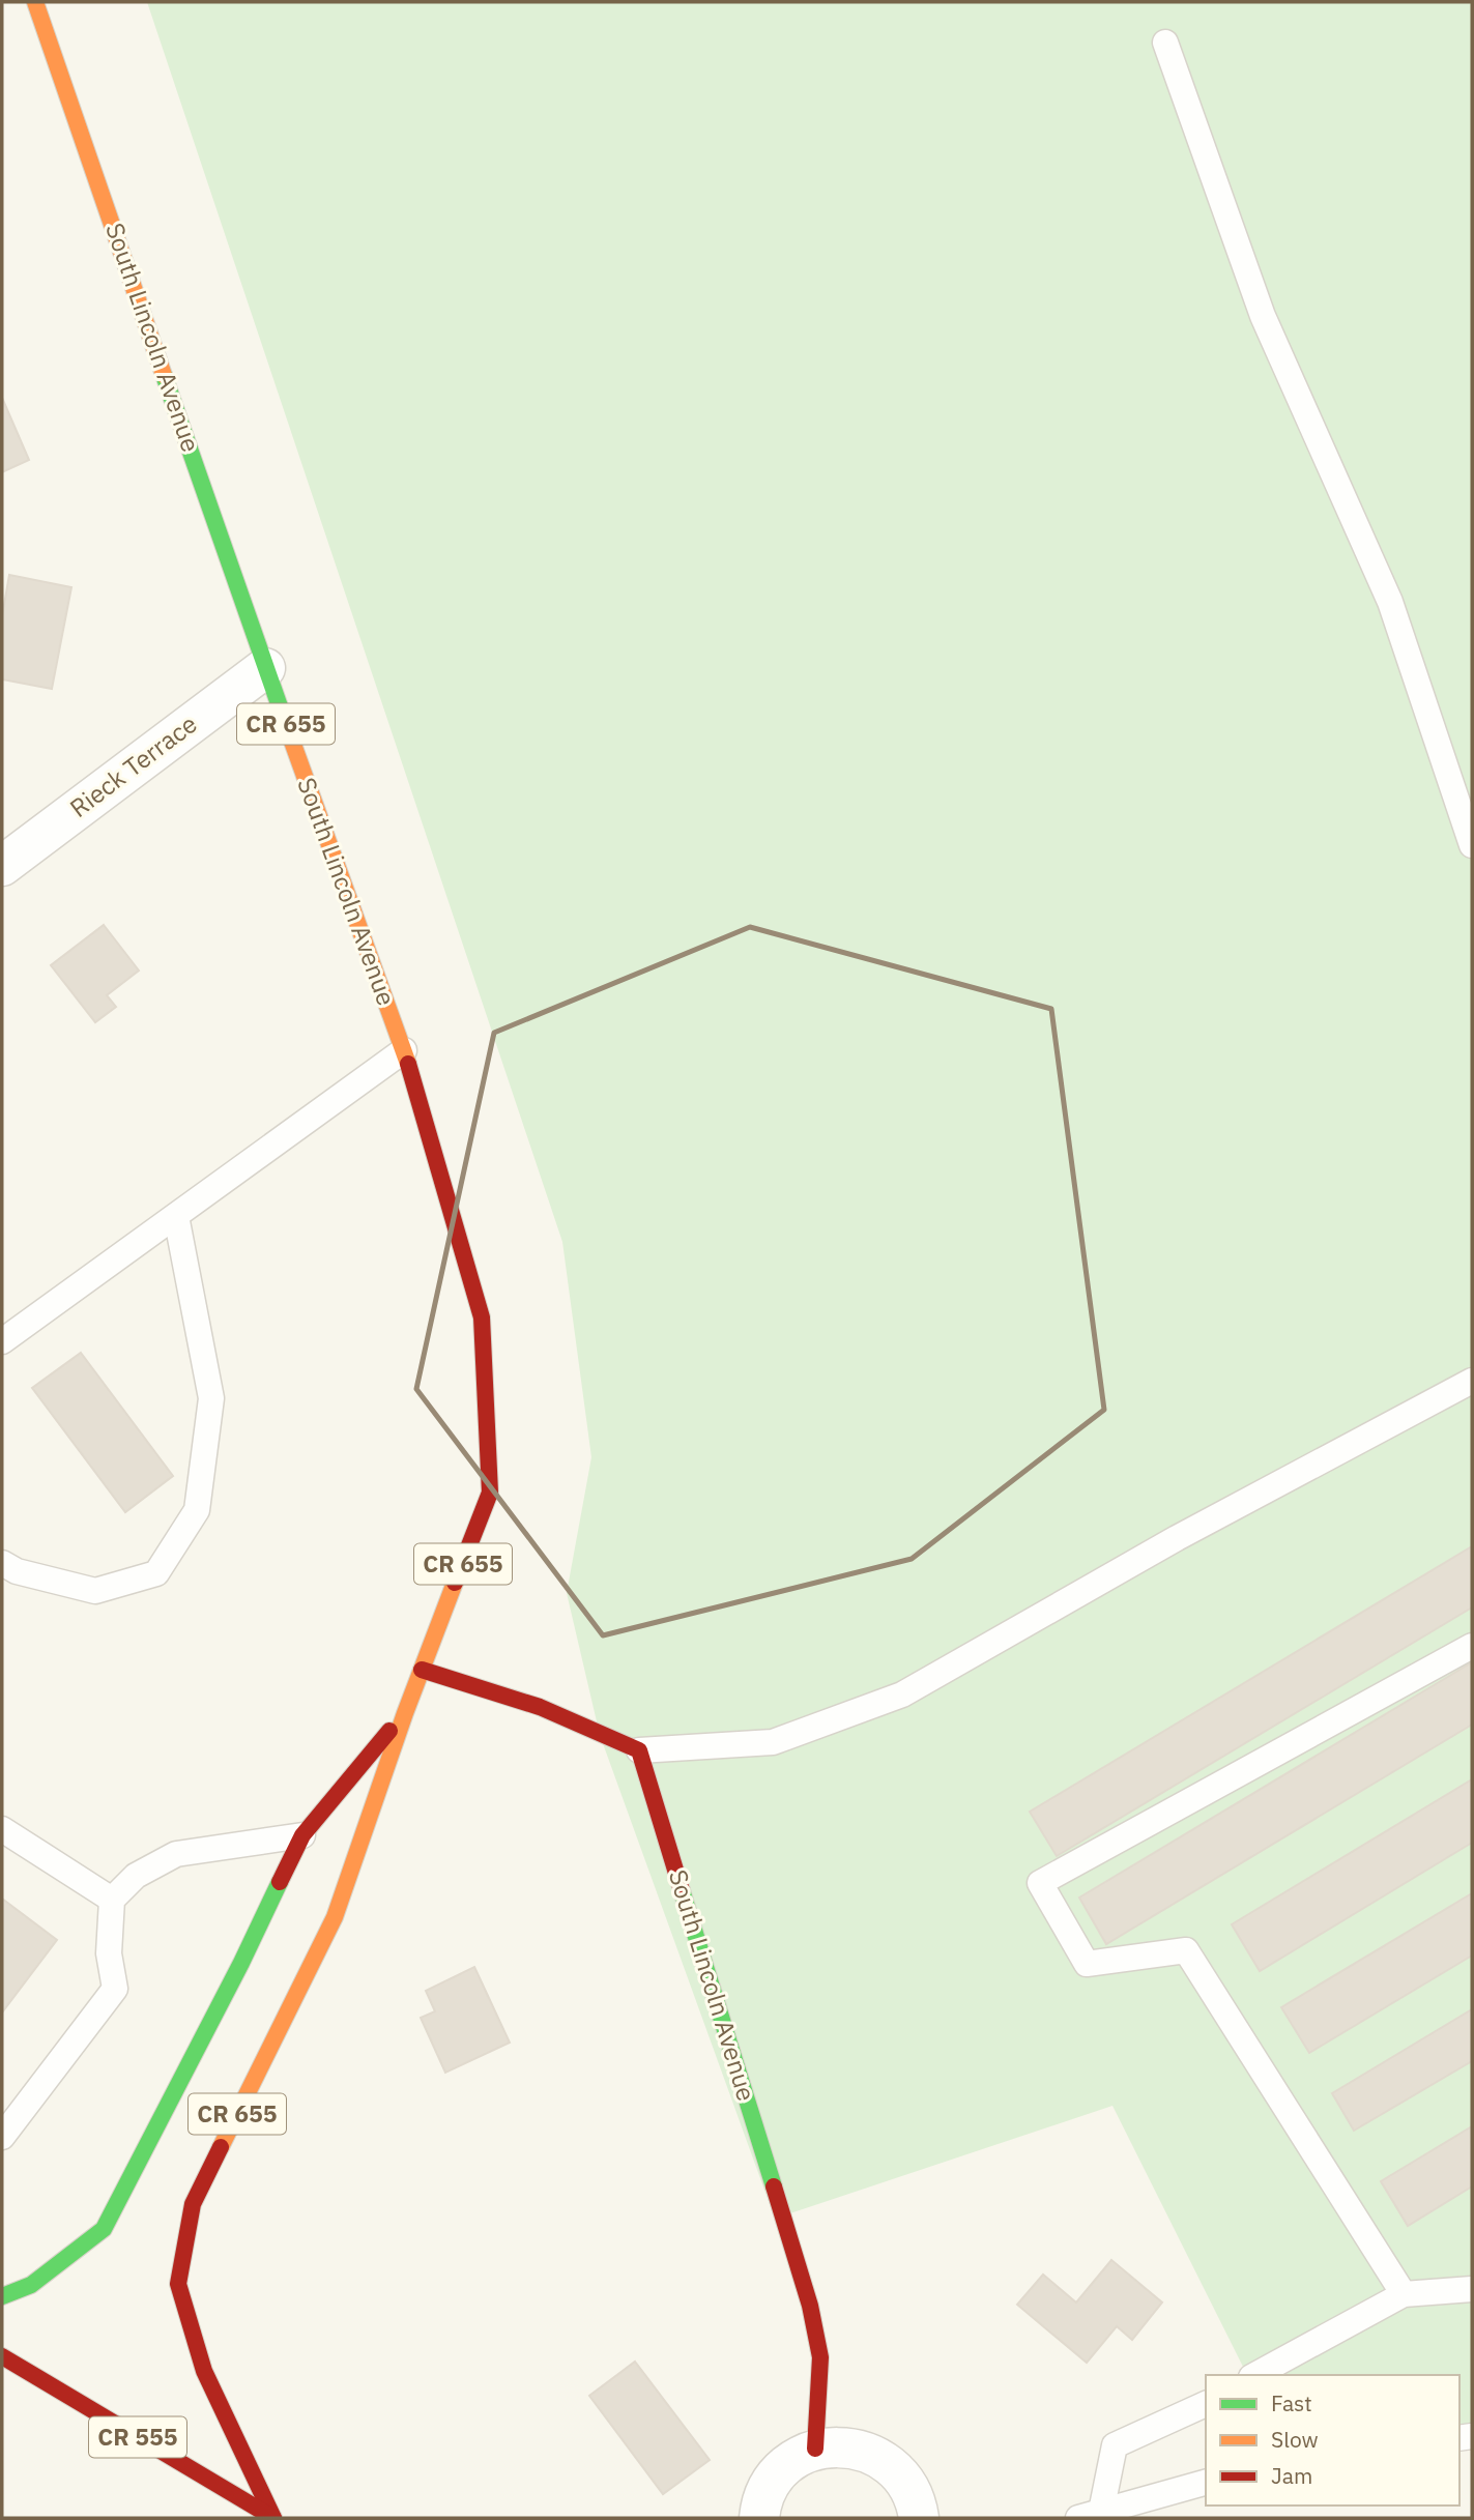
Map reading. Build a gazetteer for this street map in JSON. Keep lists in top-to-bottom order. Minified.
{"streets":{"main road":["South Lincoln Avenue","CR 655","CR 555"],"street":["Rieck Terrace"]},"crossings":[["South Lincoln Avenue","Rieck Terrace"],["South Lincoln Avenue","CR 555"]],"legend":["Fast","Slow","Jam"]}
